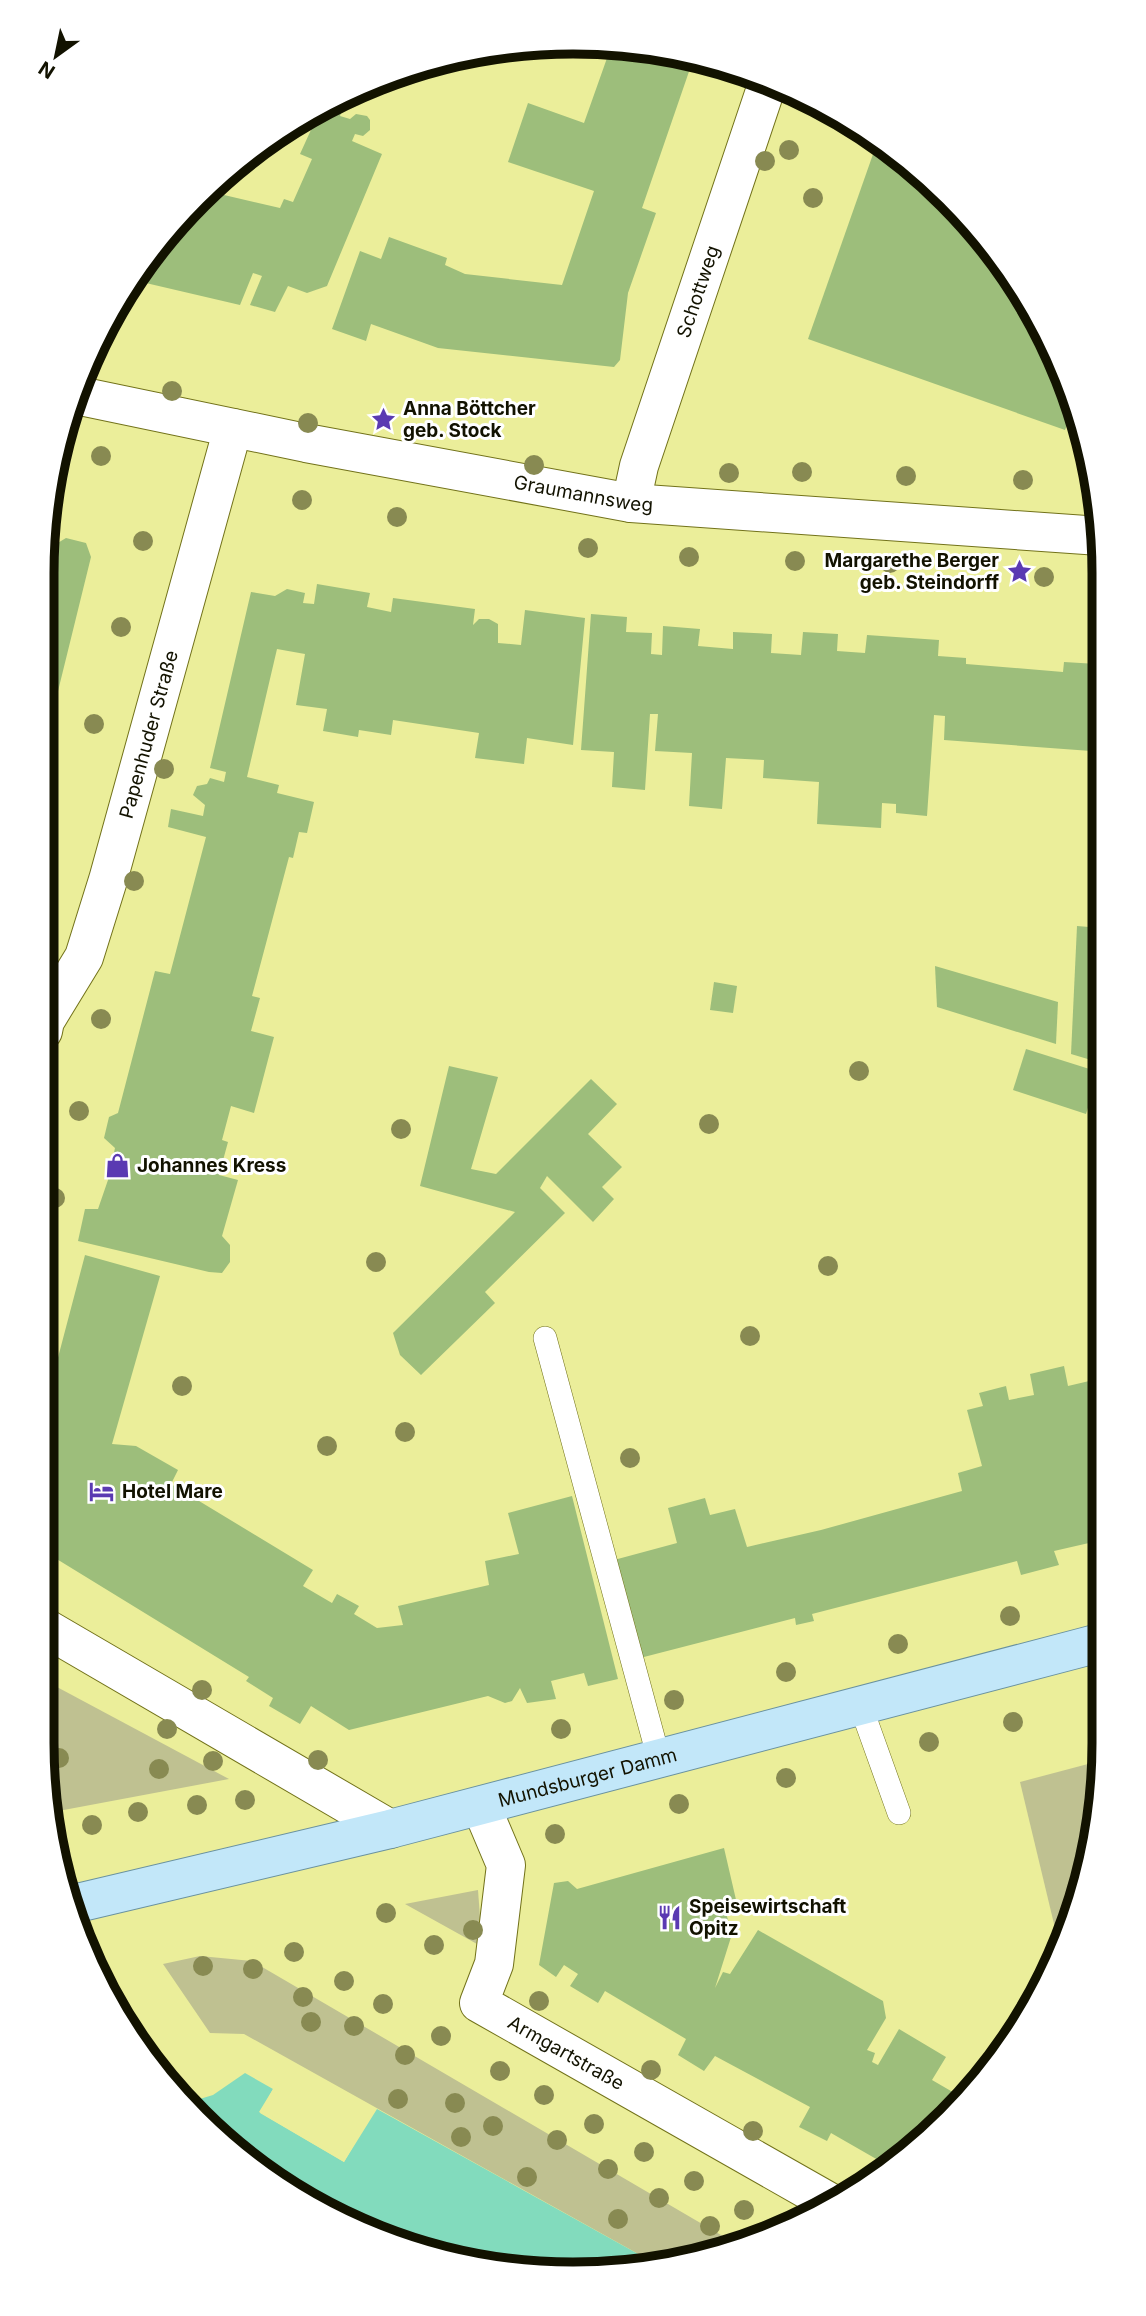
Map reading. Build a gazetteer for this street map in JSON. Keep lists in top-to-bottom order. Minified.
{"streets":{"main road":["Mundsburger Damm"],"street":["Schottweg","Graumannsweg","Papenhuder Straße","Armgartstraße"]},"crossings":[["Schottweg","Graumannsweg"],["Graumannsweg","Papenhuder Straße"],["Mundsburger Damm","Armgartstraße"]],"places":{"place":["Anna Böttcher geb. Stock","Margarethe Berger geb. Steindorff"],"shop":["Johannes Kress"],"hotel":["Hotel Mare"],"restaurant":["Speisewirtschaft Opitz"]},"north":"bottom left"}
